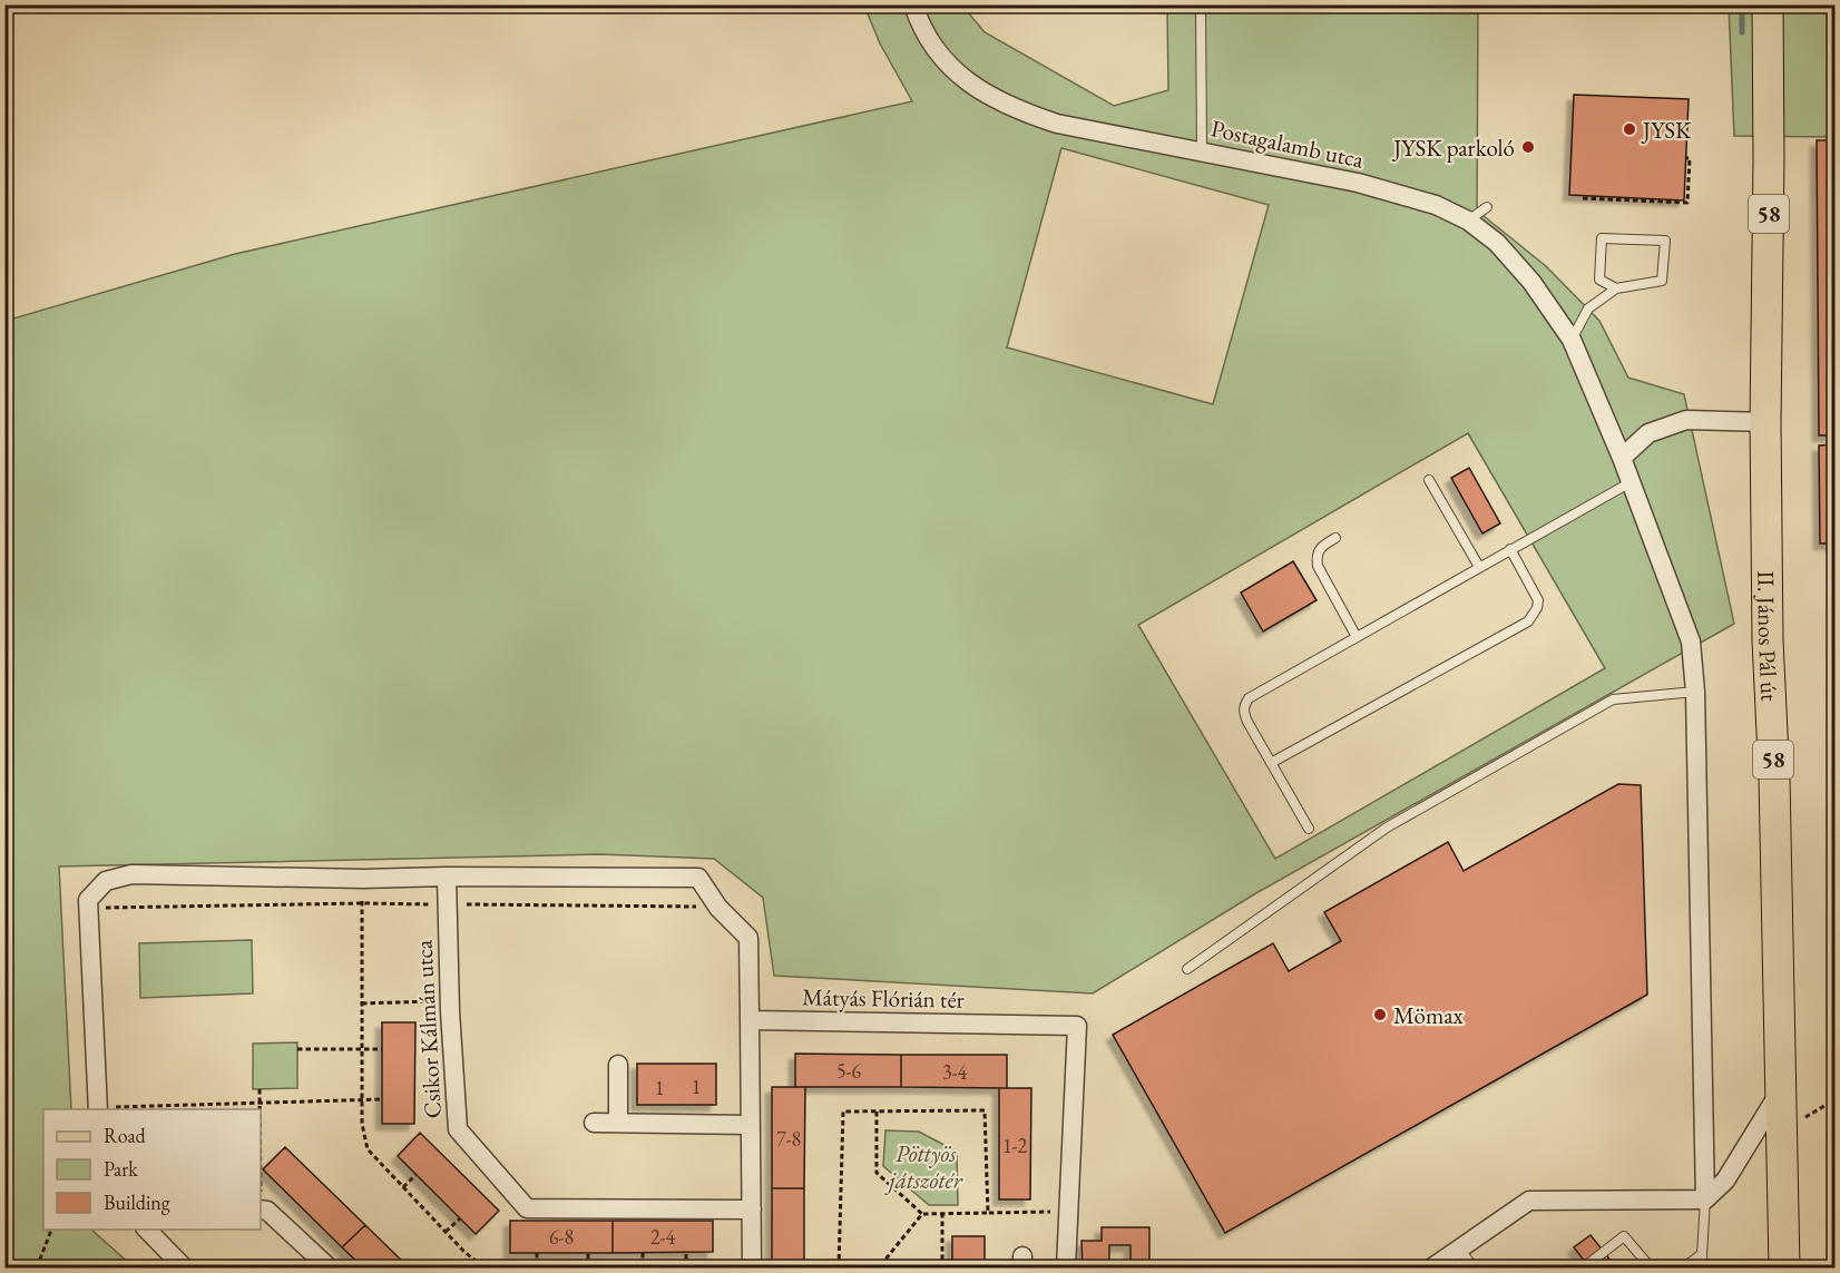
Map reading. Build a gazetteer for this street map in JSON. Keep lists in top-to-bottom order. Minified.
{"streets":{"main road":["58","II. János Pál út"],"street":["Postagalamb utca","Mátyás Flórián tér","Csikor Kálmán utca"]},"parks":["Pöttyös játszótér"],"places":["JYSK","JYSK parkoló","Mömax"],"house_numbers":["5-6","3-4","1","1","7-8","1-2","6-8","2-4"],"legend":["Road","Park","Building"]}
